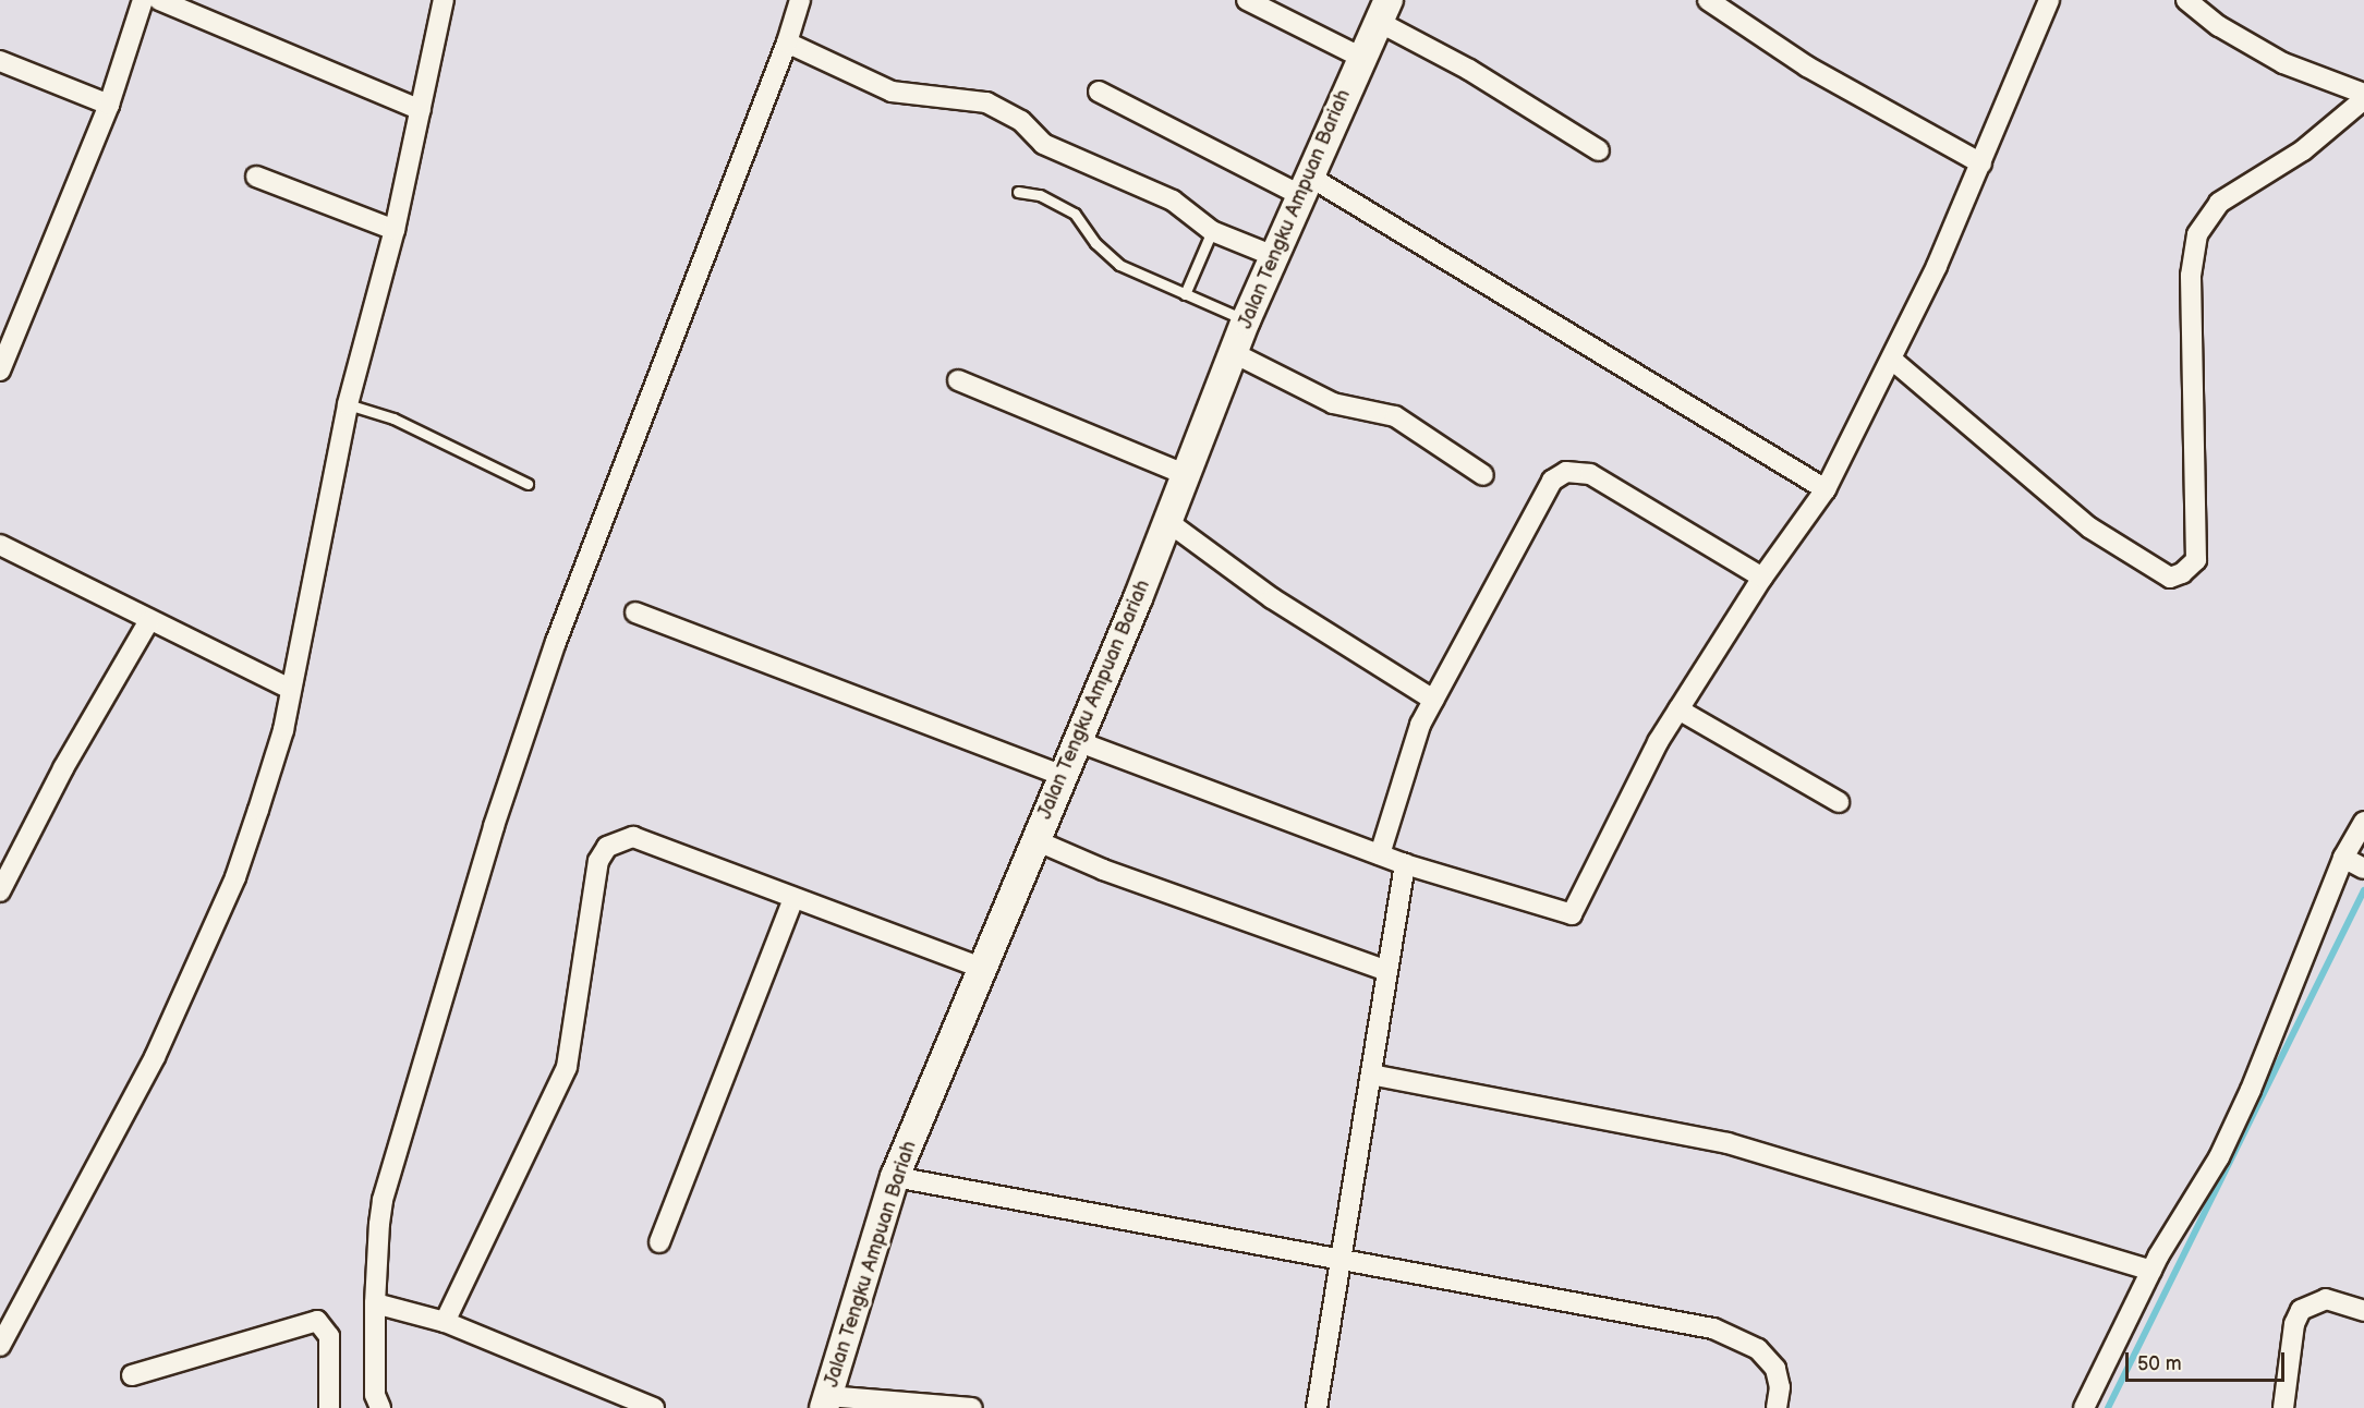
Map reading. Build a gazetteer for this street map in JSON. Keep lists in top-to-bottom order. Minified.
{"streets":{"main road":["Jalan Tengku Ampuan Bariah"]},"scale_bar":"50 m"}
